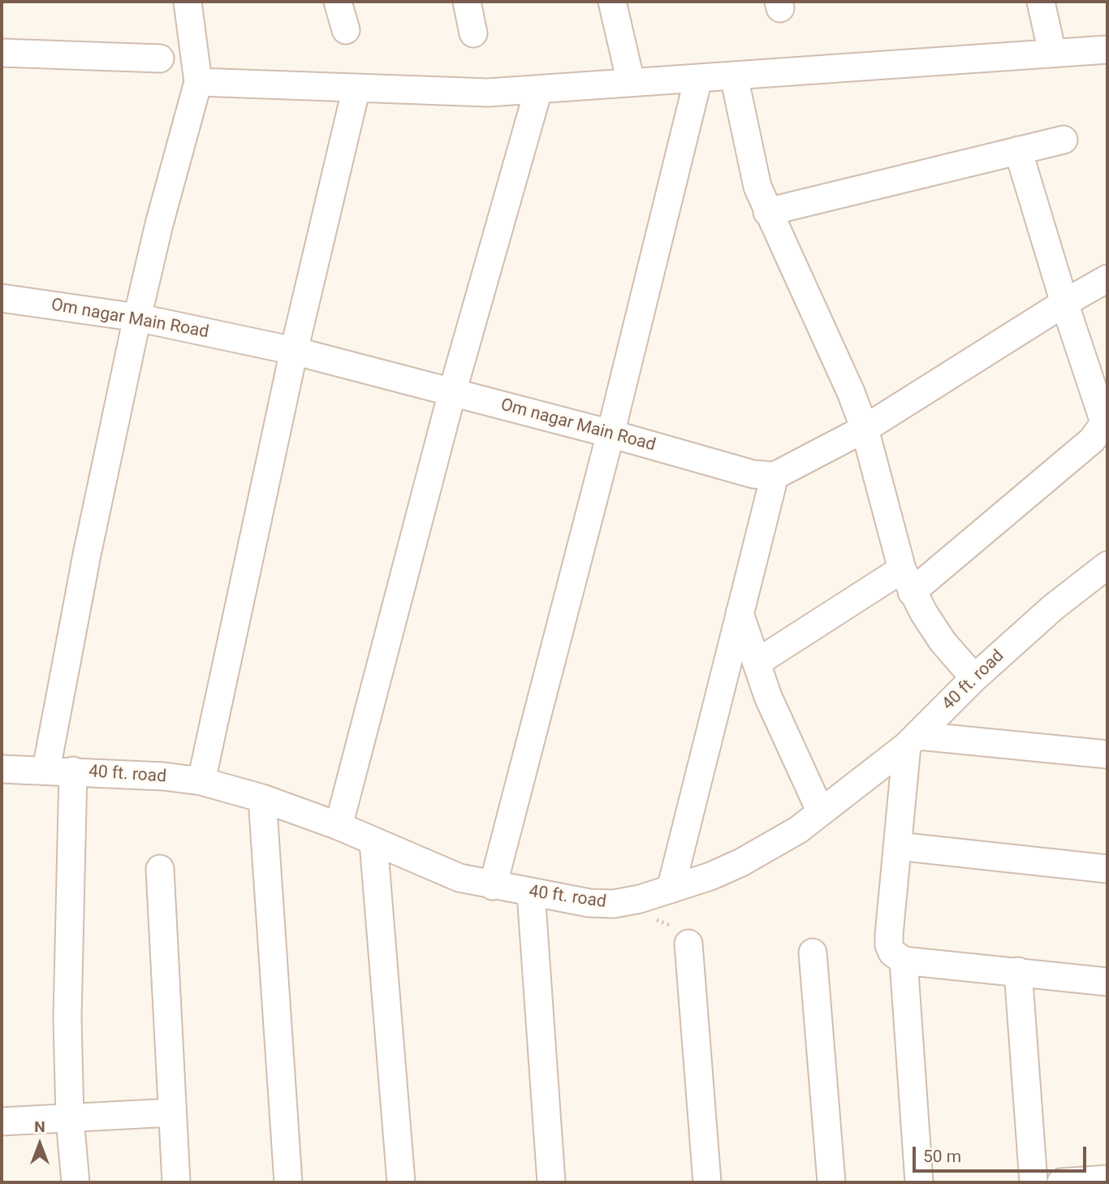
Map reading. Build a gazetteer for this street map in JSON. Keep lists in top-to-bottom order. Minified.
{"streets":{"street":["Om nagar Main Road","40 ft. road"]},"scale_bar":"50 m","north":"top"}
